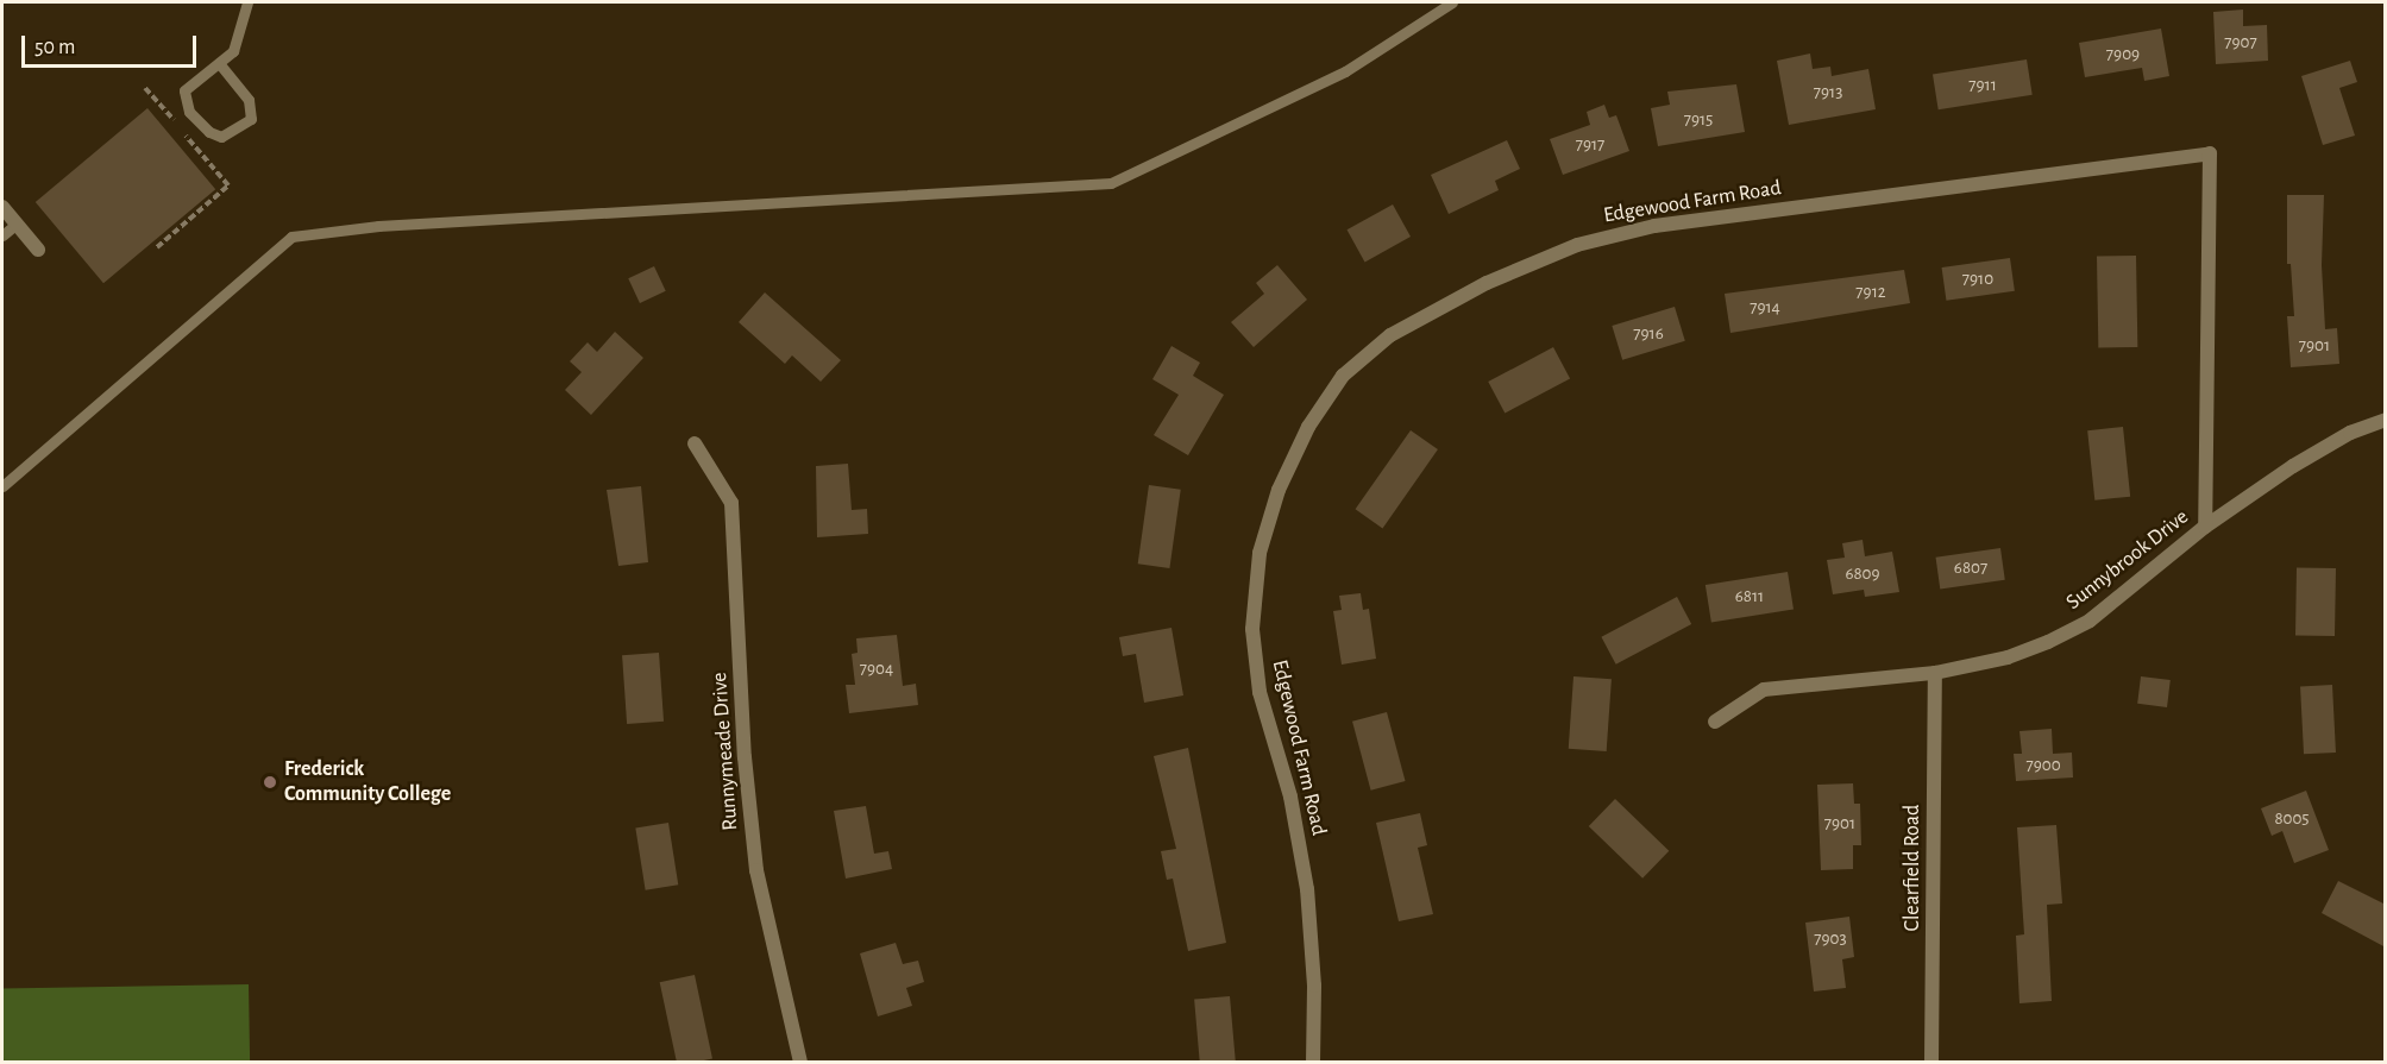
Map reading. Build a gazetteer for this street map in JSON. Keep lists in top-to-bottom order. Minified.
{"streets":{"street":["Edgewood Farm Road","Sunnybrook Drive","Runnymeade Drive","Clearfield Road"]},"crossings":[["Edgewood Farm Road","Sunnybrook Drive"],["Sunnybrook Drive","Clearfield Road"]],"places":["Frederick Community College"],"house_numbers":["7907","7909","7911","7913","7915","7917","7910","7912","7914","7916","7901","6807","6809","6811","7904","7900","8005","7901","7903"],"scale_bar":"50 m"}
